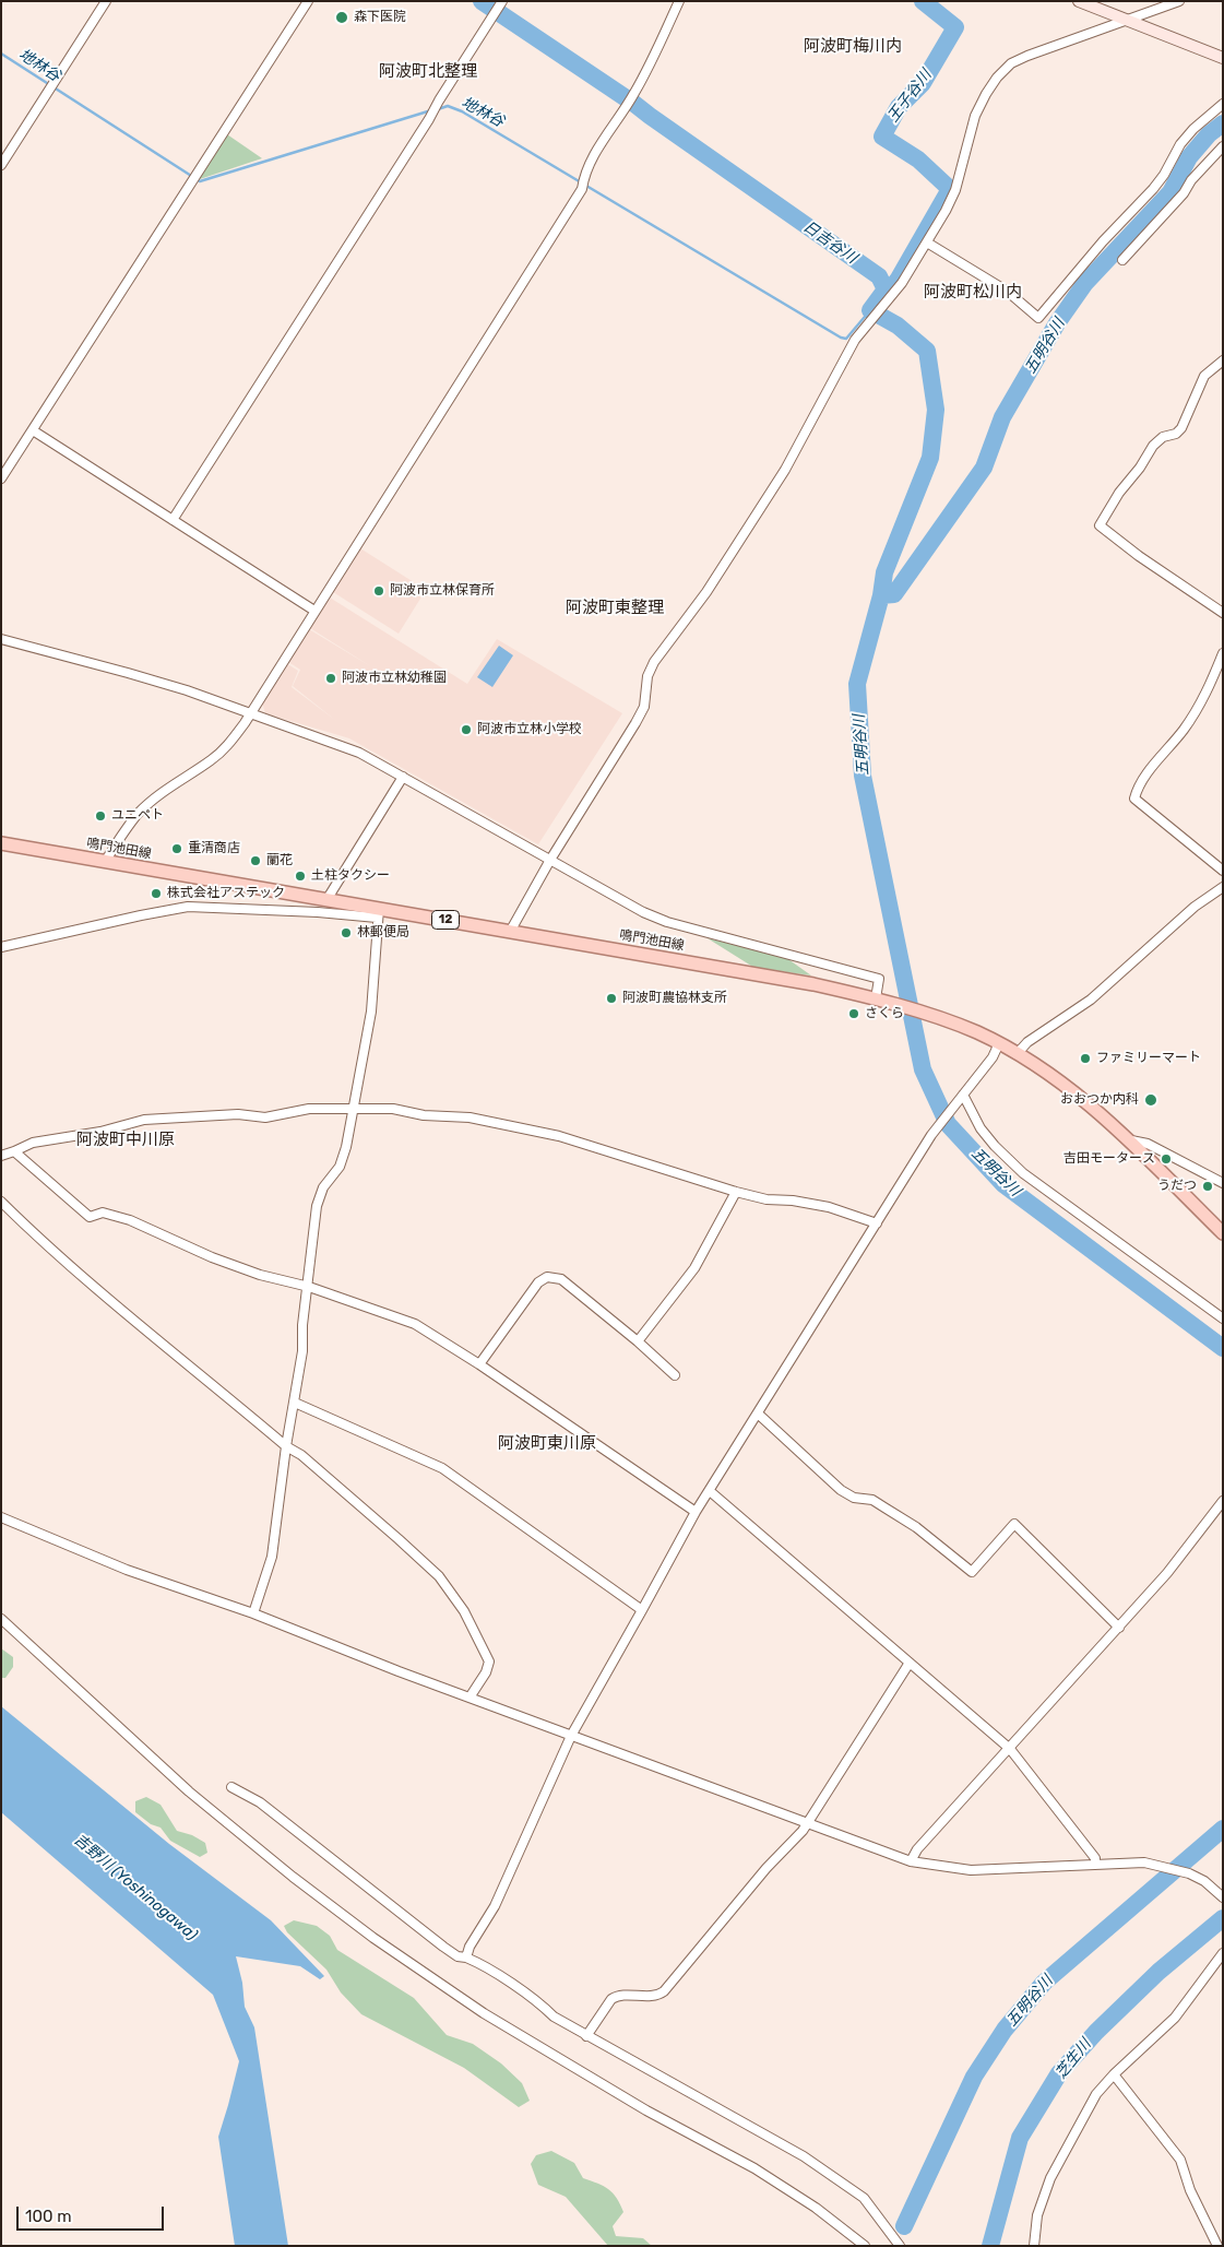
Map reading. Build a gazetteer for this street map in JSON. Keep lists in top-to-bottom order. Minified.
{"streets":{"main road":["鳴門池田線","12"]},"districts":["阿波町梅川内","阿波町北整理","阿波町松川内","阿波町東整理","阿波町中川原","阿波町東川原"],"water":["地林谷","王子谷川","日吉谷川","五明谷川","吉野川 (Yoshinogawa)","芝生川"],"places":["森下医院","阿波市立林保育所","阿波市立林幼稚園","阿波市立林小学校","ユニペト","重清商店","蘭花","土柱タクシー","株式会社アステック","林郵便局","阿波町農協林支所","さくら","ファミリーマート","おおつか内科","吉田モータース","うだつ"],"scale_bar":"100 m"}
